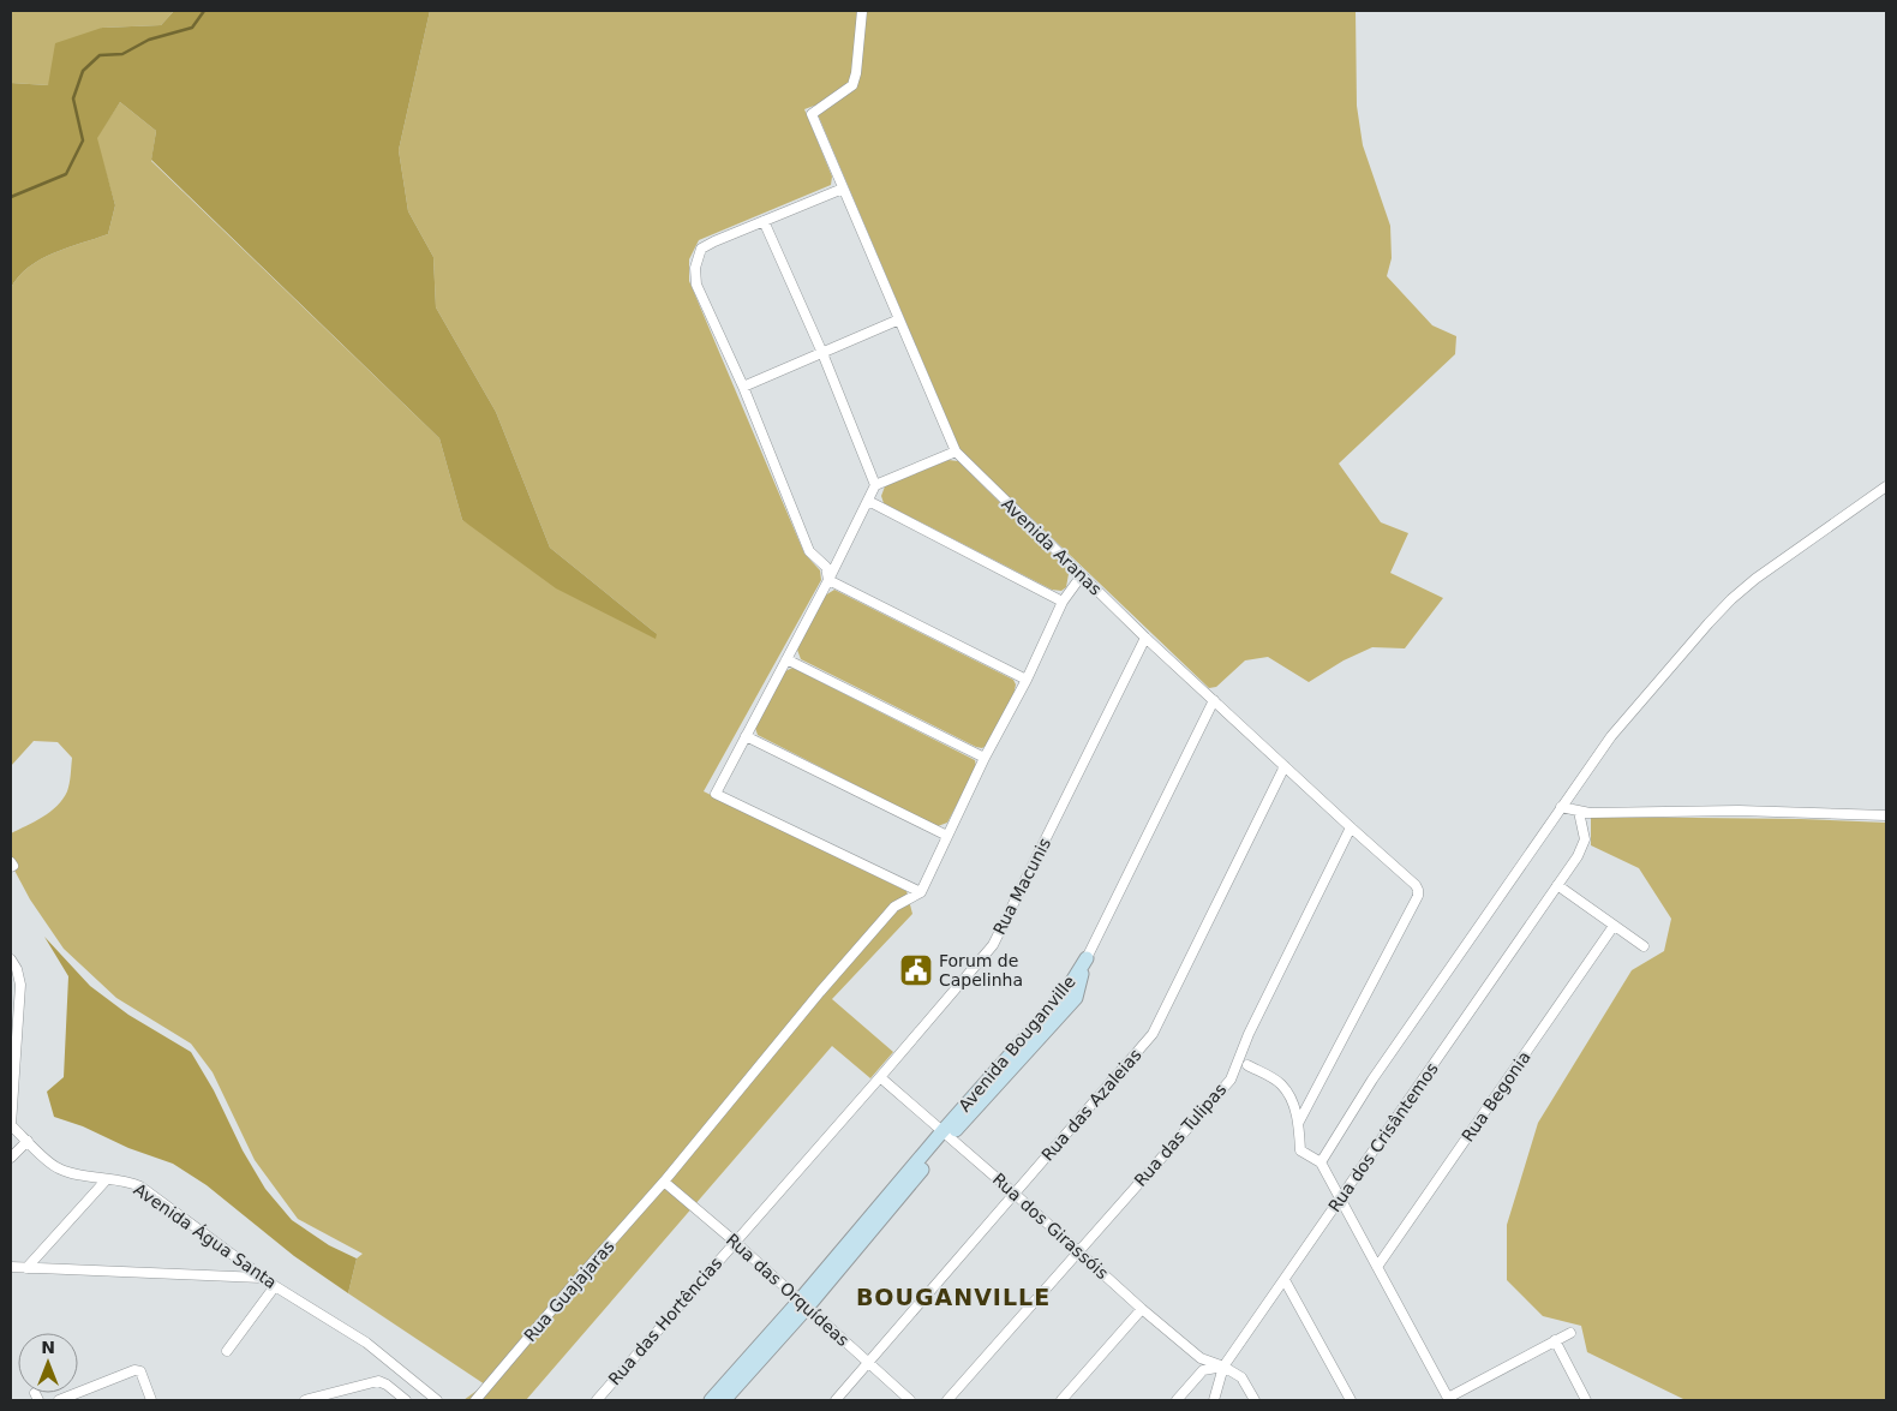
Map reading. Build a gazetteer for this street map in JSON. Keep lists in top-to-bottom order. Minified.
{"streets":{"street":["Avenida Aranas","Rua Macunis","Avenida Bouganville","Rua Begonia","Rua das Azaleias","Rua das Tulipas","Rua dos Crisântemos","Rua dos Girassóis","Avenida Água Santa","Rua das Orquídeas","Rua Guajajaras","Rua das Hortências"]},"crossings":[["Avenida Aranas","Rua Macunis"],["Avenida Aranas","Rua das Azaleias"],["Avenida Aranas","Rua das Tulipas"],["Rua Macunis","Rua dos Girassóis"],["Rua Macunis","Rua das Orquídeas"],["Rua Macunis","Rua das Hortências"],["Avenida Bouganville","Rua dos Girassóis"],["Avenida Bouganville","Rua das Orquídeas"],["Rua das Azaleias","Rua dos Girassóis"],["Rua das Azaleias","Rua das Orquídeas"],["Rua das Tulipas","Rua dos Girassóis"],["Rua dos Crisântemos","Rua dos Girassóis"],["Rua das Orquídeas","Rua Guajajaras"],["Rua das Orquídeas","Rua das Hortências"]],"districts":["BOUGANVILLE"],"places":{"public building":["Forum de Capelinha"]},"north":"top"}
